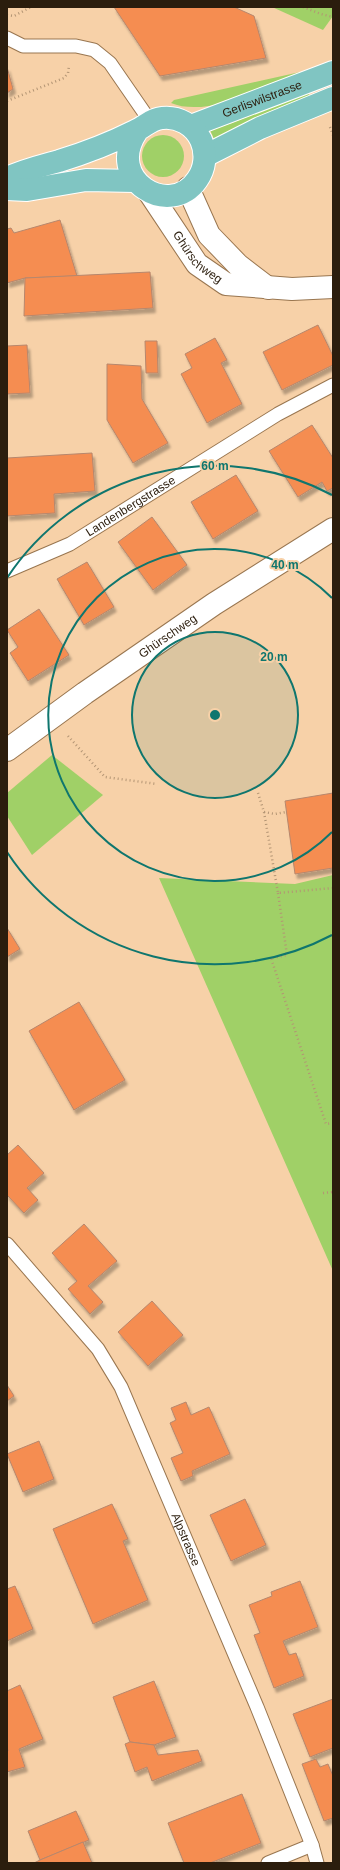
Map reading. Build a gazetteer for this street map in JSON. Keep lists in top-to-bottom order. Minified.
{"streets":{"main road":["Gerliswilstrasse"],"street":["Ghürschweg"],"lane":["Landenbergstrasse","Alpstrasse"]},"crossings":[["Gerliswilstrasse","Ghürschweg"]],"rings":["60 m","40 m","20 m"]}
